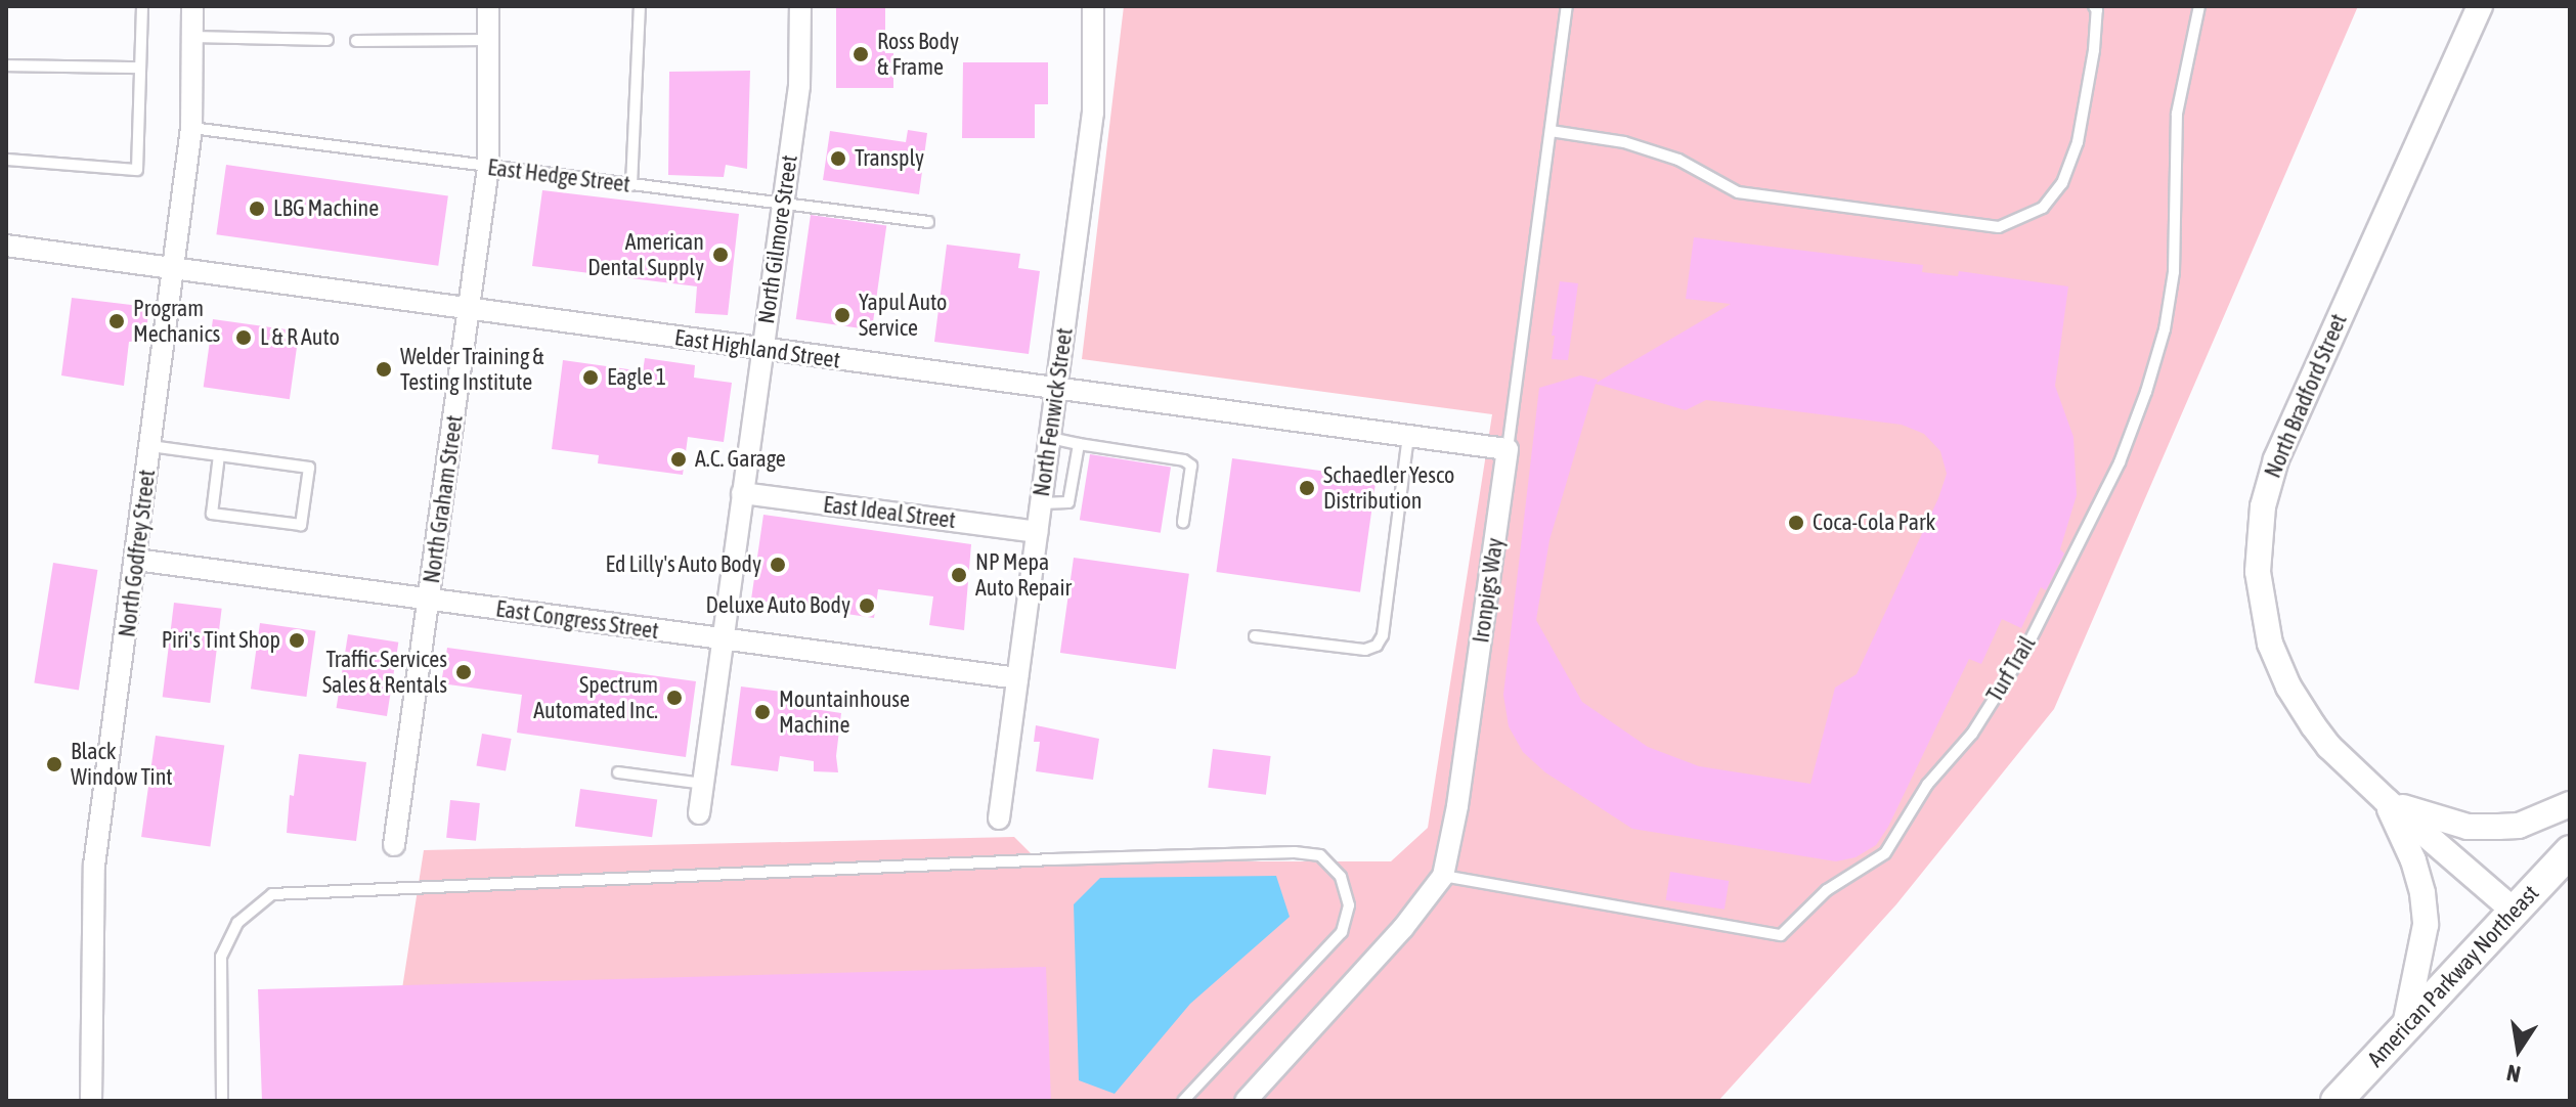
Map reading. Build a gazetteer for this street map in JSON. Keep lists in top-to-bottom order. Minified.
{"streets":{"main road":["American Parkway Northeast"],"street":["North Gilmore Street","East Highland Street","North Bradford Street","North Fenwick Street","North Graham Street","East Ideal Street","North Godfrey Street","Ironpigs Way","East Congress Street"],"lane":["East Hedge Street","Turf Trail"]},"crossings":[["East Hedge Street","North Gilmore Street"],["East Hedge Street","North Graham Street"],["East Hedge Street","North Godfrey Street"],["North Gilmore Street","East Highland Street"],["North Gilmore Street","East Ideal Street"],["North Gilmore Street","East Congress Street"],["East Highland Street","North Fenwick Street"],["East Highland Street","North Graham Street"],["East Highland Street","North Godfrey Street"],["East Highland Street","Ironpigs Way"],["North Bradford Street","American Parkway Northeast"],["North Fenwick Street","East Ideal Street"],["North Fenwick Street","East Congress Street"],["North Graham Street","East Congress Street"],["North Godfrey Street","East Congress Street"],["Ironpigs Way","Turf Trail"]],"places":["Ross Body & Frame","Transply","LBG Machine","American Dental Supply","Yapul Auto Service","Program Mechanics","L & R Auto","Welder Training & Testing Institute","Eagle 1","A.C. Garage","Schaedler Yesco Distribution","Coca-Cola Park","Ed Lilly's Auto Body","NP Mepa Auto Repair","Deluxe Auto Body","Piri's Tint Shop","Traffic Services Sales & Rentals","Spectrum Automated Inc.","Mountainhouse Machine","Black Window Tint"],"north":"bottom"}
